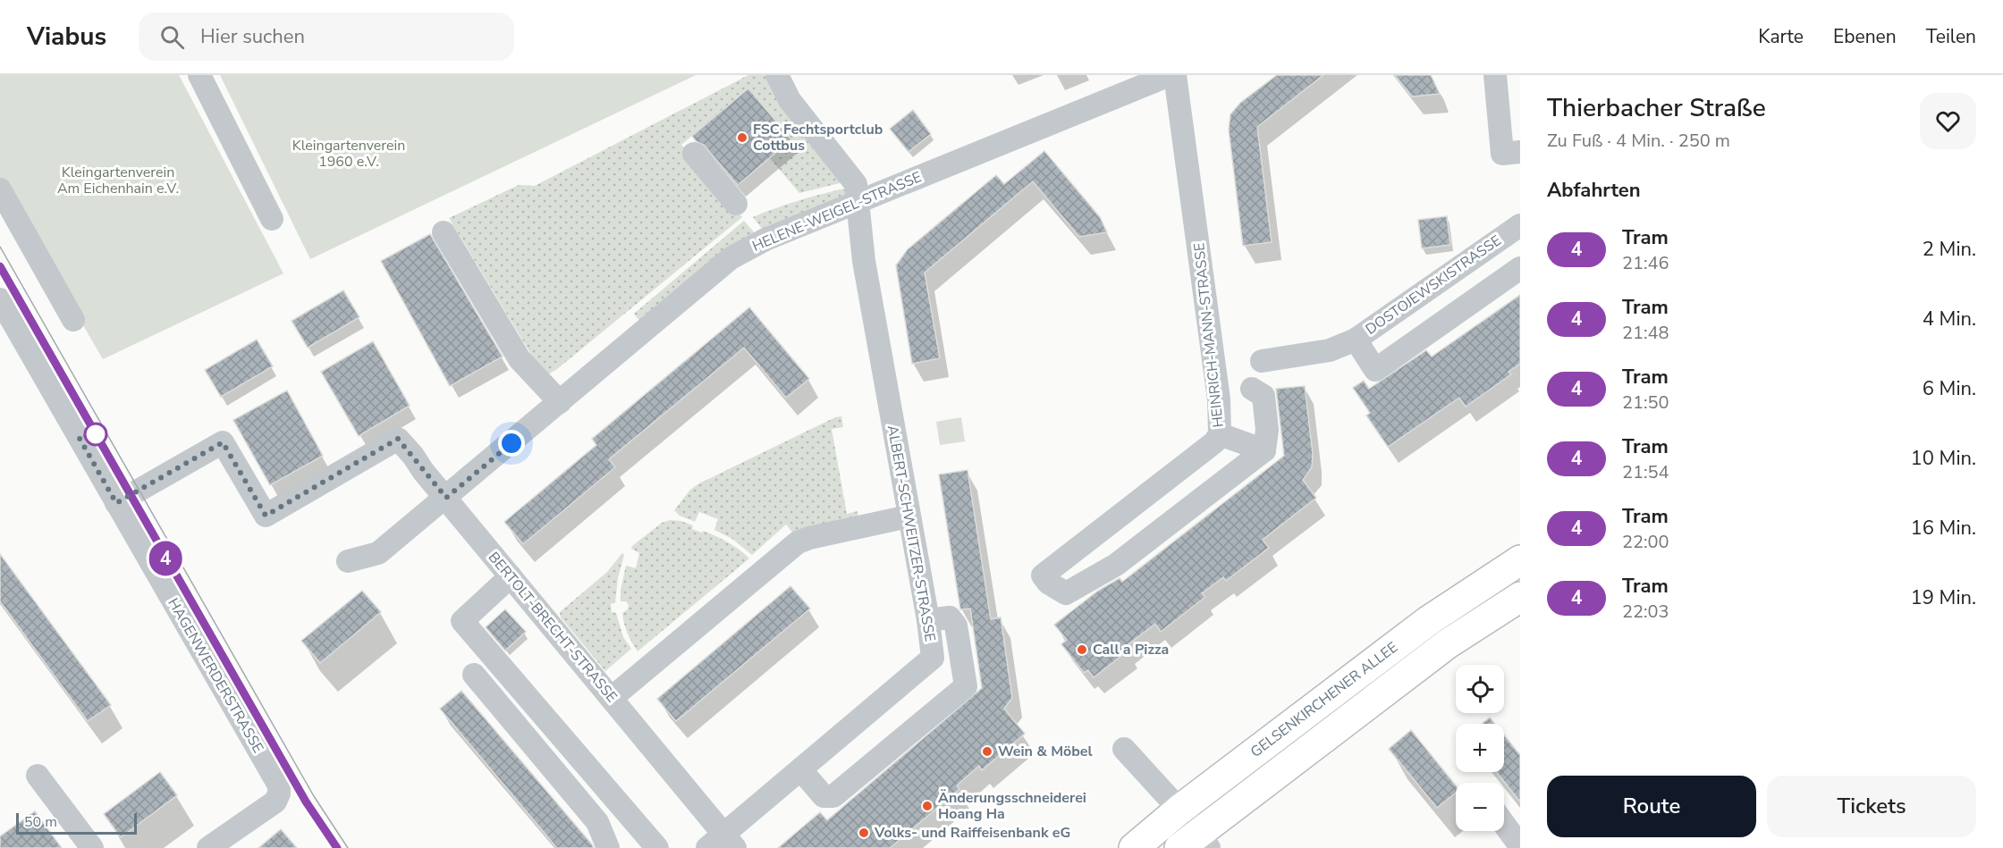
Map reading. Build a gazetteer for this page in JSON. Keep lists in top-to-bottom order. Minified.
{"streets":{"main road":["GELSENKIRCHENER ALLEE"],"street":["HELENE-WEIGEL-STRASSE","DOSTOJEWSKISTRASSE","HEINRICH-MANN-STRASSE","ALBERT-SCHWEITZER-STRASSE","BERTOLT-BRECHT-STRASSE","HAGENWERDERSTRASSE"]},"crossings":[["HELENE-WEIGEL-STRASSE","ALBERT-SCHWEITZER-STRASSE"],["HELENE-WEIGEL-STRASSE","BERTOLT-BRECHT-STRASSE"],["ALBERT-SCHWEITZER-STRASSE","BERTOLT-BRECHT-STRASSE"],["BERTOLT-BRECHT-STRASSE","HAGENWERDERSTRASSE"]],"parks":["Kleingartenverein 1960 e.V.","Kleingartenverein Am Eichenhain e.V."],"places":["FSC Fechtsportclub Cottbus","Call a Pizza","Wein & Möbel","Änderungsschneiderei Hoang Ha","Volks- und Raiffeisenbank eG"],"lines":["tram line 4"],"scale_bar":"50 m","page":{"header":"Viabus","search":"Hier suchen","nav":["Karte","Ebenen","Teilen"],"on_map":"4","heading":[["Thierbacher Straße","Zu Fuß · 4 Min. · 250 m"],"Abfahrten"],"list":[{"mark":"4","name":"Tram","note":"21:46","value":"2 Min."},{"mark":"4","name":"Tram","note":"21:48","value":"4 Min."},{"mark":"4","name":"Tram","note":"21:50","value":"6 Min."},{"mark":"4","name":"Tram","note":"21:54","value":"10 Min."},{"mark":"4","name":"Tram","note":"22:00","value":"16 Min."},{"mark":"4","name":"Tram","note":"22:03","value":"19 Min."}],"map_buttons":["+","−"],"buttons":["Route","Tickets"],"scale":"50 m"}}
